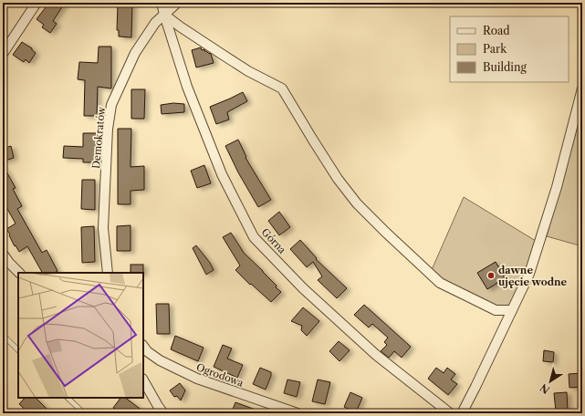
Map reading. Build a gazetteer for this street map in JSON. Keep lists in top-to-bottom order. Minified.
{"streets":{"street":["Demokratów","Górna","Ogrodowa"]},"crossings":[["Demokratów","Górna"]],"places":["dawne ujęcie wodne"],"legend":["Road","Park","Building"],"north":"bottom left"}
